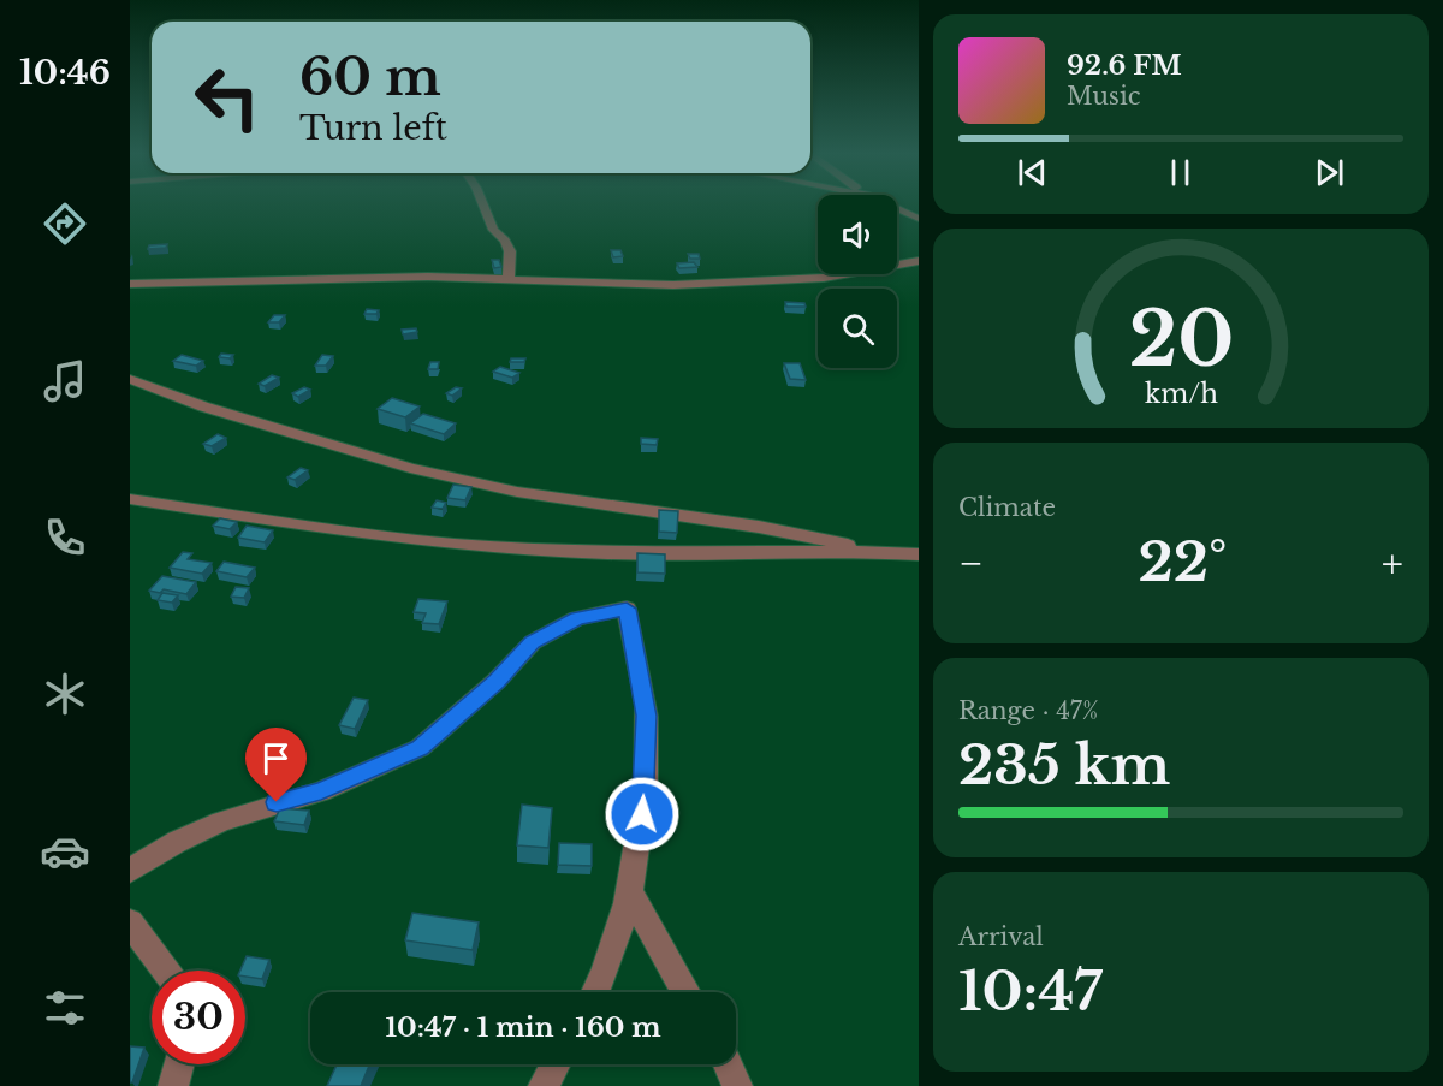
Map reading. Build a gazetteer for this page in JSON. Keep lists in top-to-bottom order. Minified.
{"page":{"tabs":"10:46","turn":["60 m","Turn left"],"song":["92.6 FM","Music"],"tile":["Climate",["Range · 47%","235 km"],["Arrival","10:47"]],"heat":["−","22°","+"],"limit":"30","trip":"10:47 · 1 min · 160 m","gauge":["20","km/h"]}}
